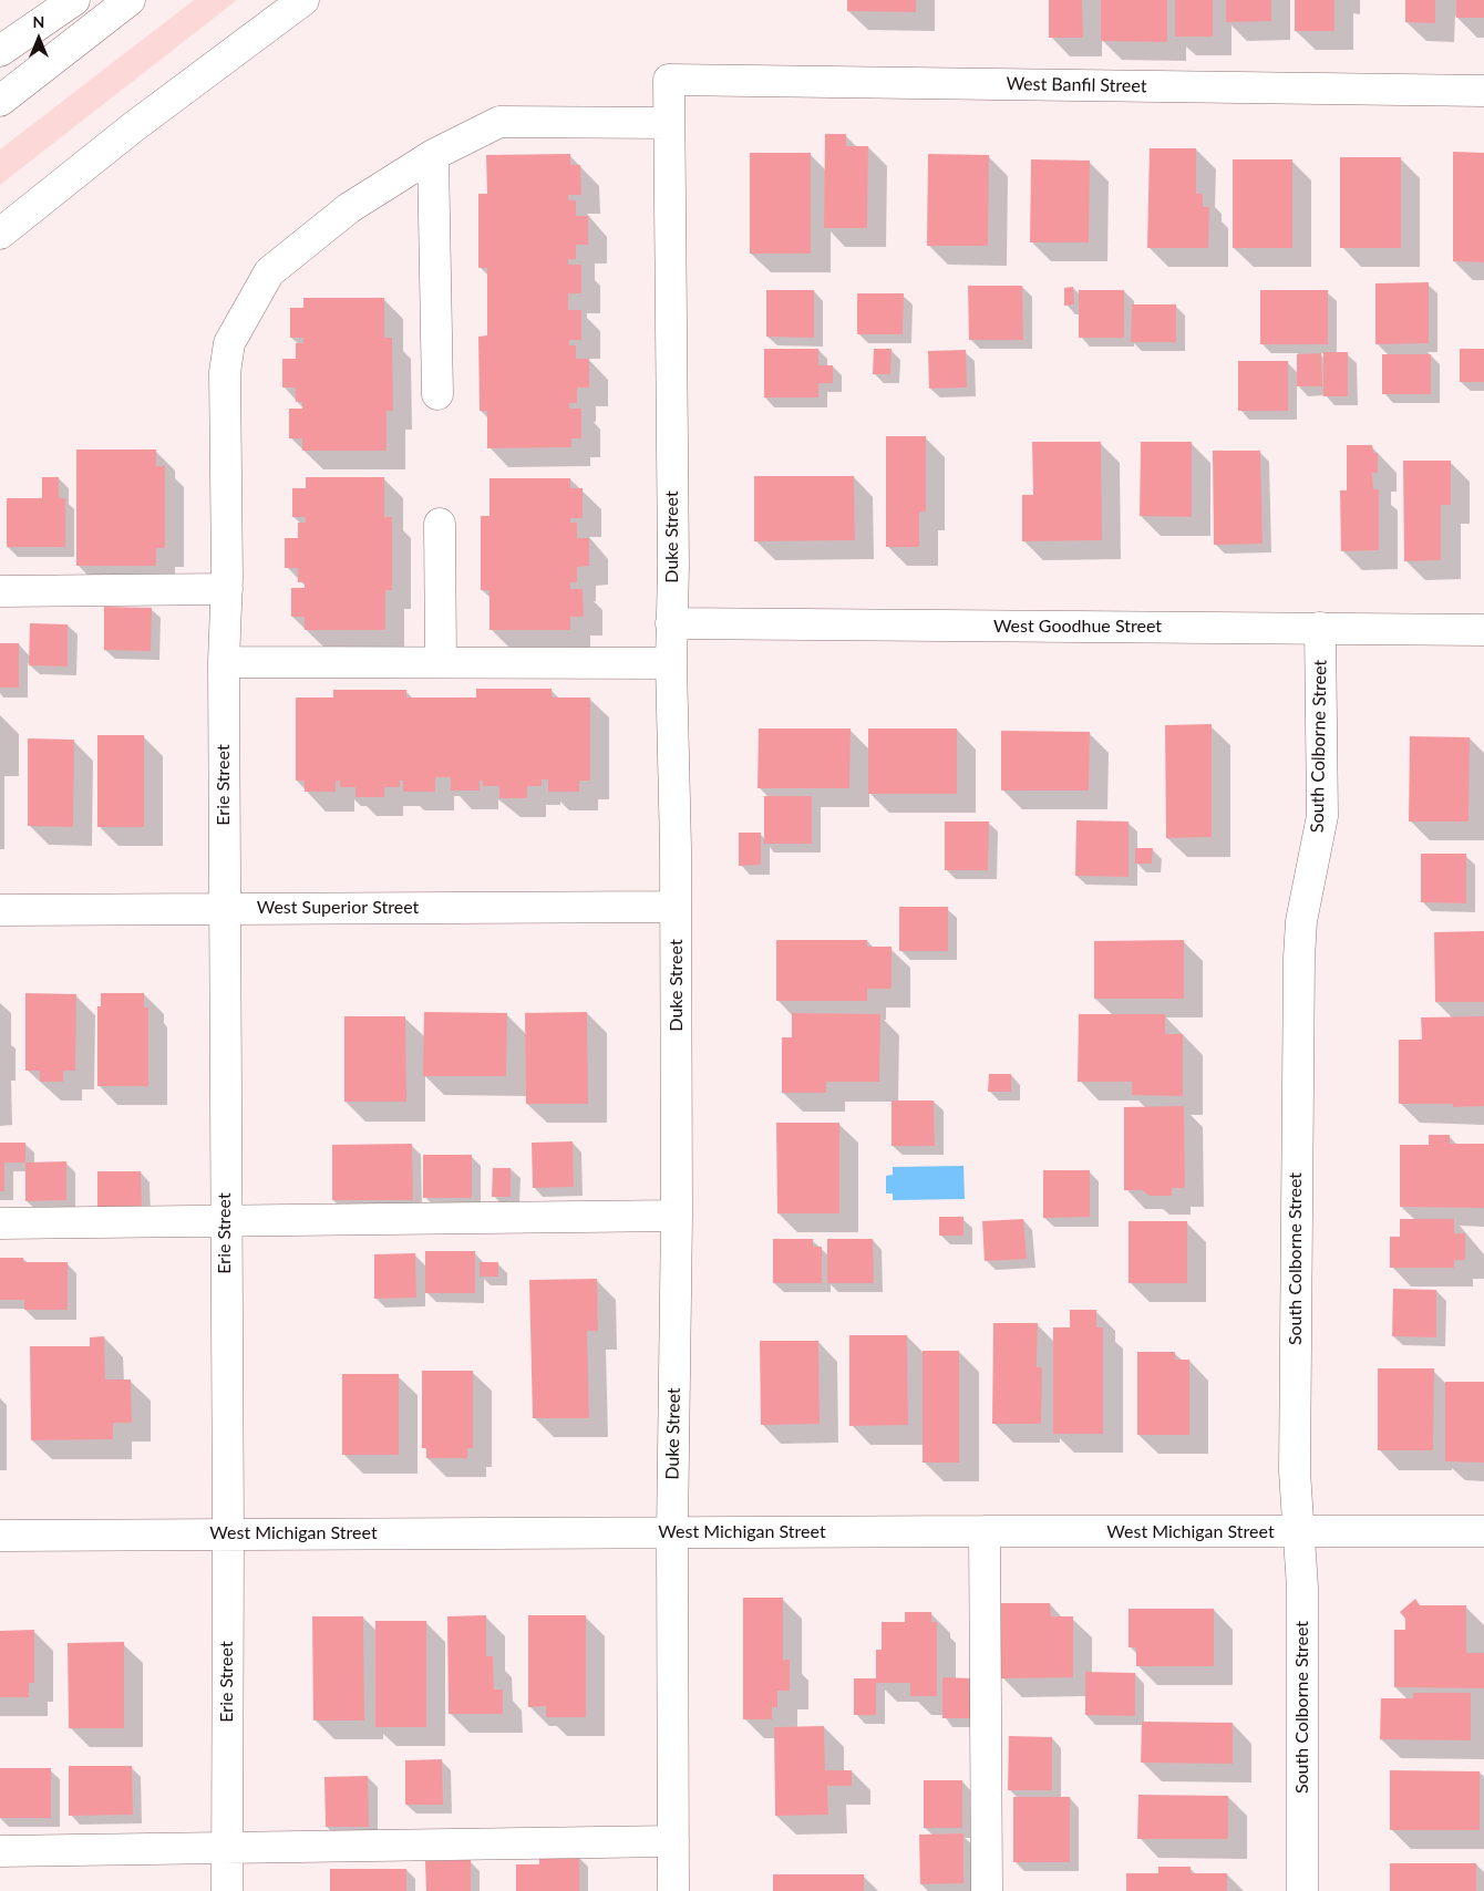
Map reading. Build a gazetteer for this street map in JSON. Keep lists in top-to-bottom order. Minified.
{"streets":{"main road":["West Banfil Street","Duke Street","West Goodhue Street","South Colborne Street","Erie Street","West Superior Street","West Michigan Street"]},"crossings":[["West Banfil Street","Duke Street"],["Duke Street","West Goodhue Street"],["Duke Street","Erie Street"],["Duke Street","West Superior Street"],["Duke Street","West Michigan Street"],["West Goodhue Street","South Colborne Street"],["South Colborne Street","West Michigan Street"],["Erie Street","West Superior Street"],["Erie Street","West Michigan Street"]],"north":"top"}
